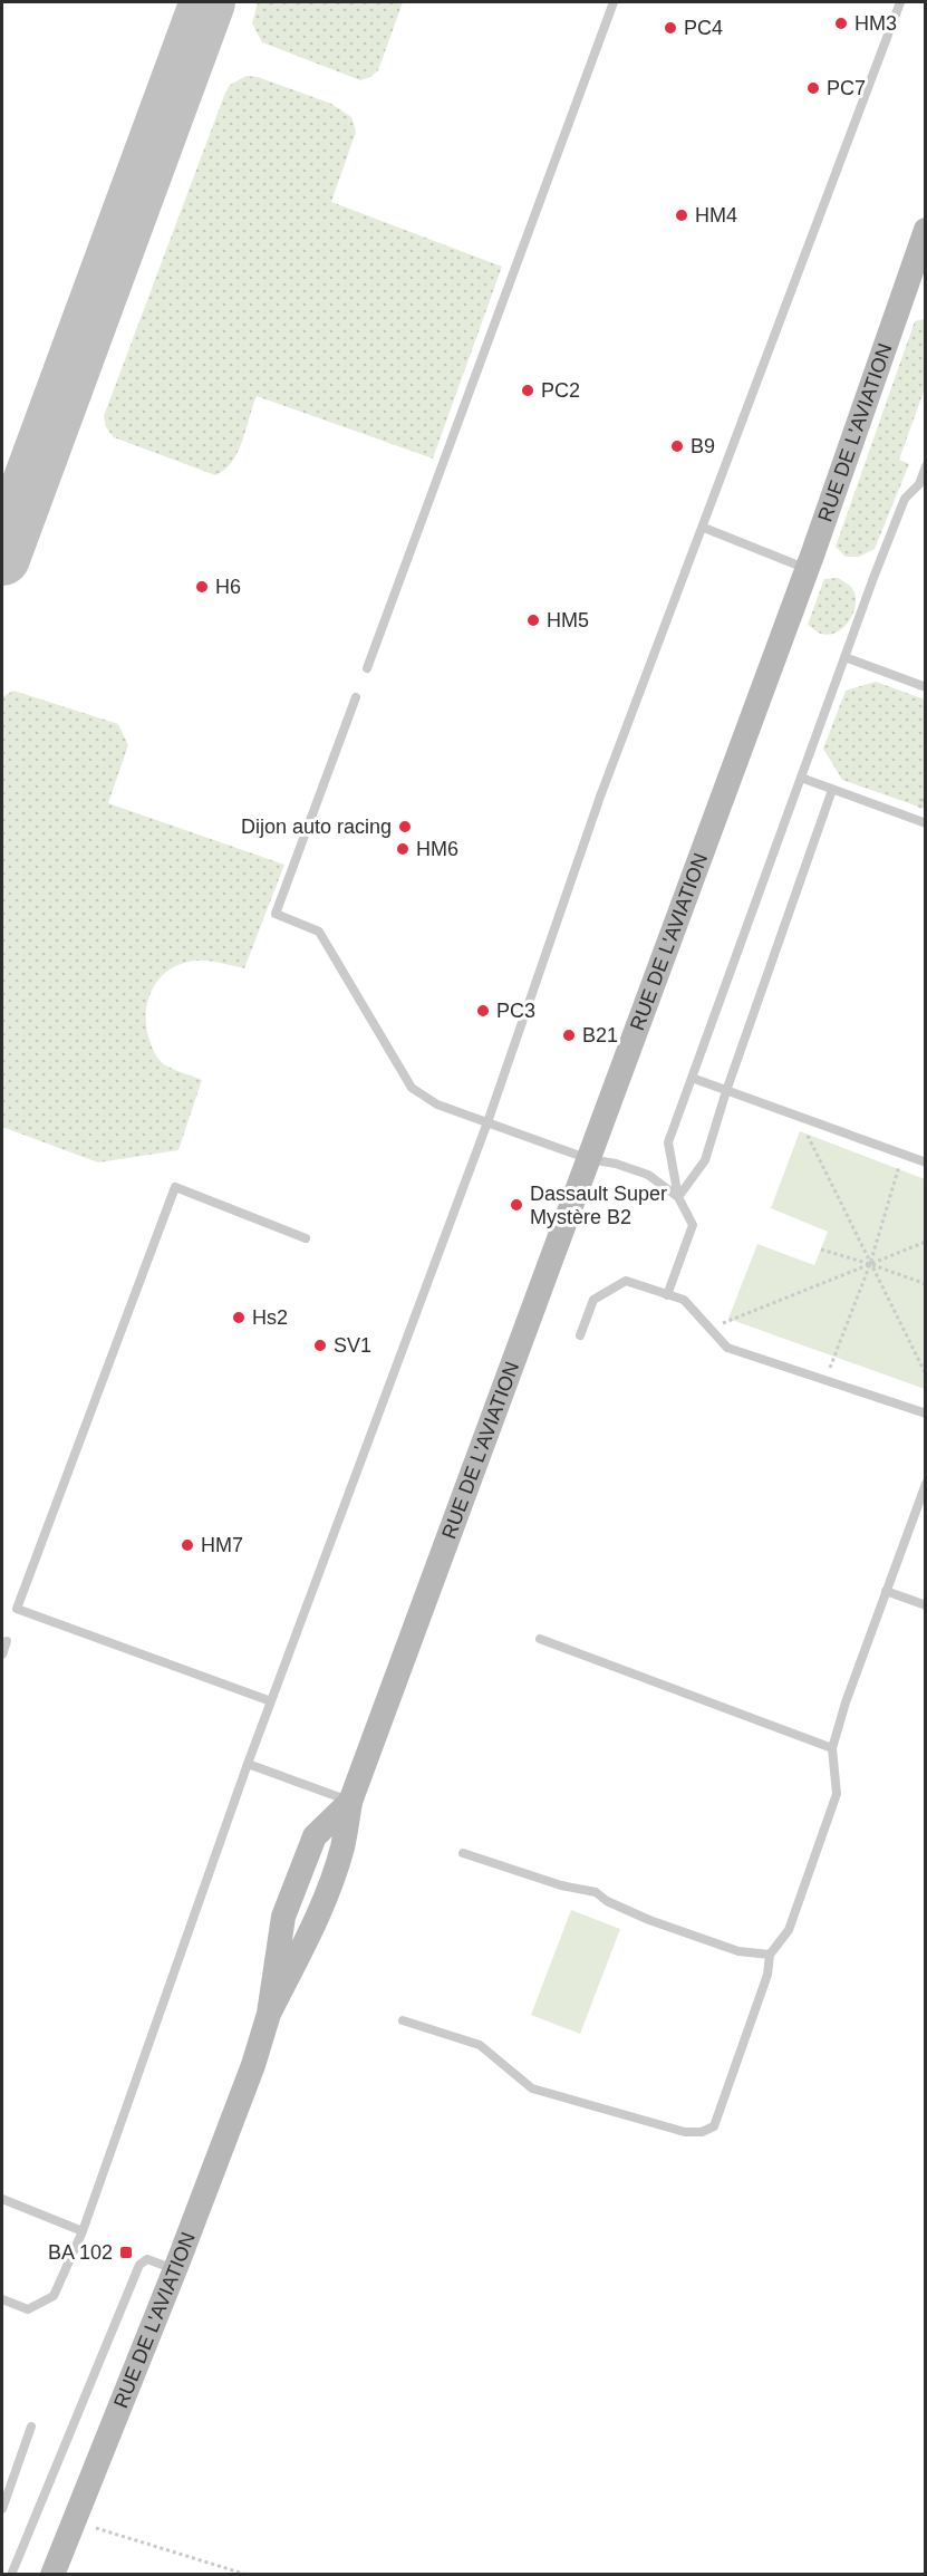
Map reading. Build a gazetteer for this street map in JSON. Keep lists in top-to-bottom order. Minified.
{"streets":{"street":["RUE DE L'AVIATION"]},"places":{"other":["HM3","PC4","PC7","HM4","PC2","B9","H6","HM5","Dijon auto racing","HM6","PC3","B21","Dassault Super Mystère B2","Hs2","SV1","HM7"],"transit":["BA 102"]}}
